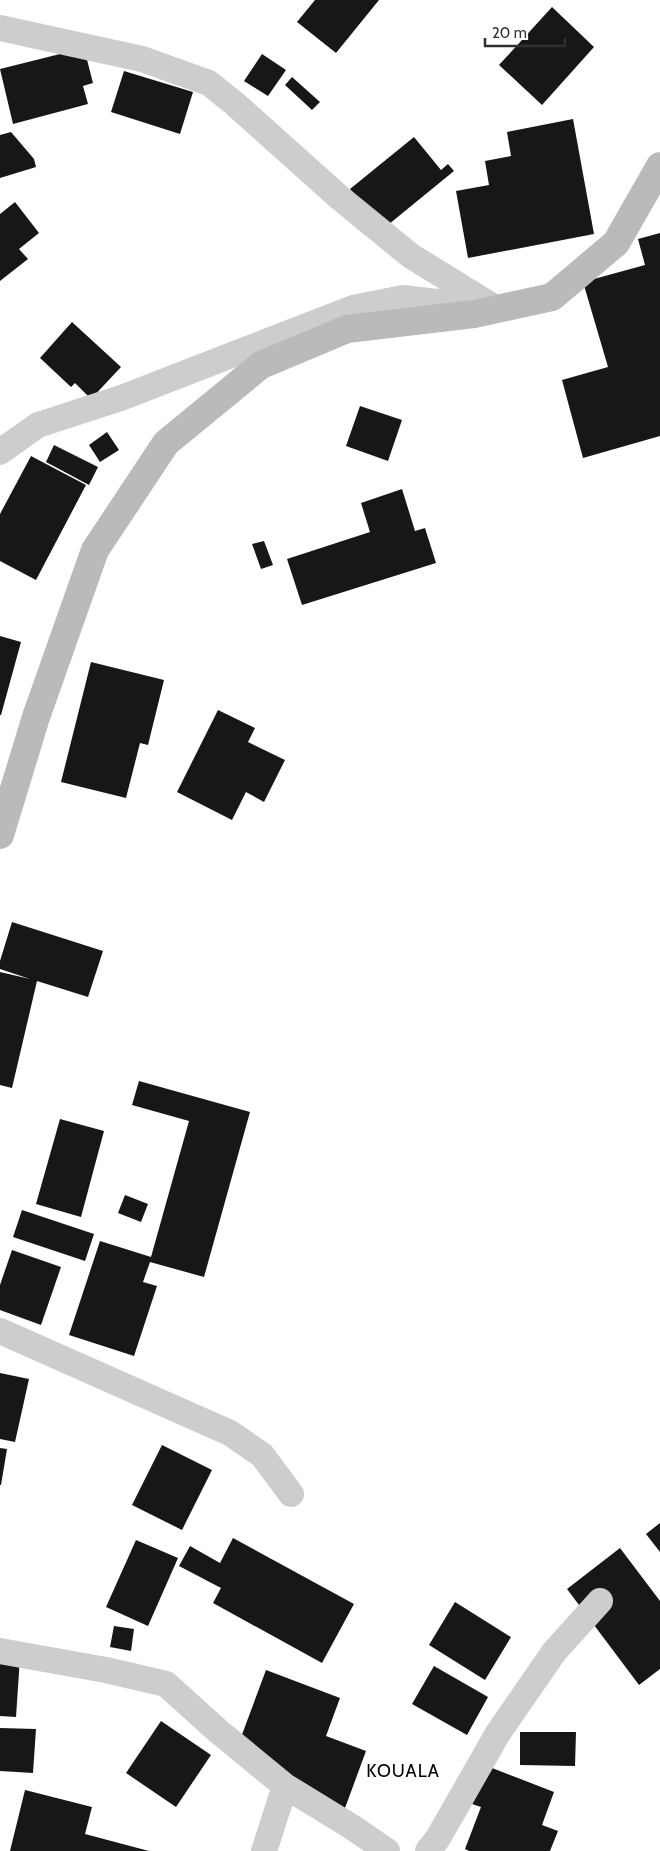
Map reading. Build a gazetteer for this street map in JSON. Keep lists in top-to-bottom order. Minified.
{"districts":["KOUALA"],"scale_bar":"20 m"}
